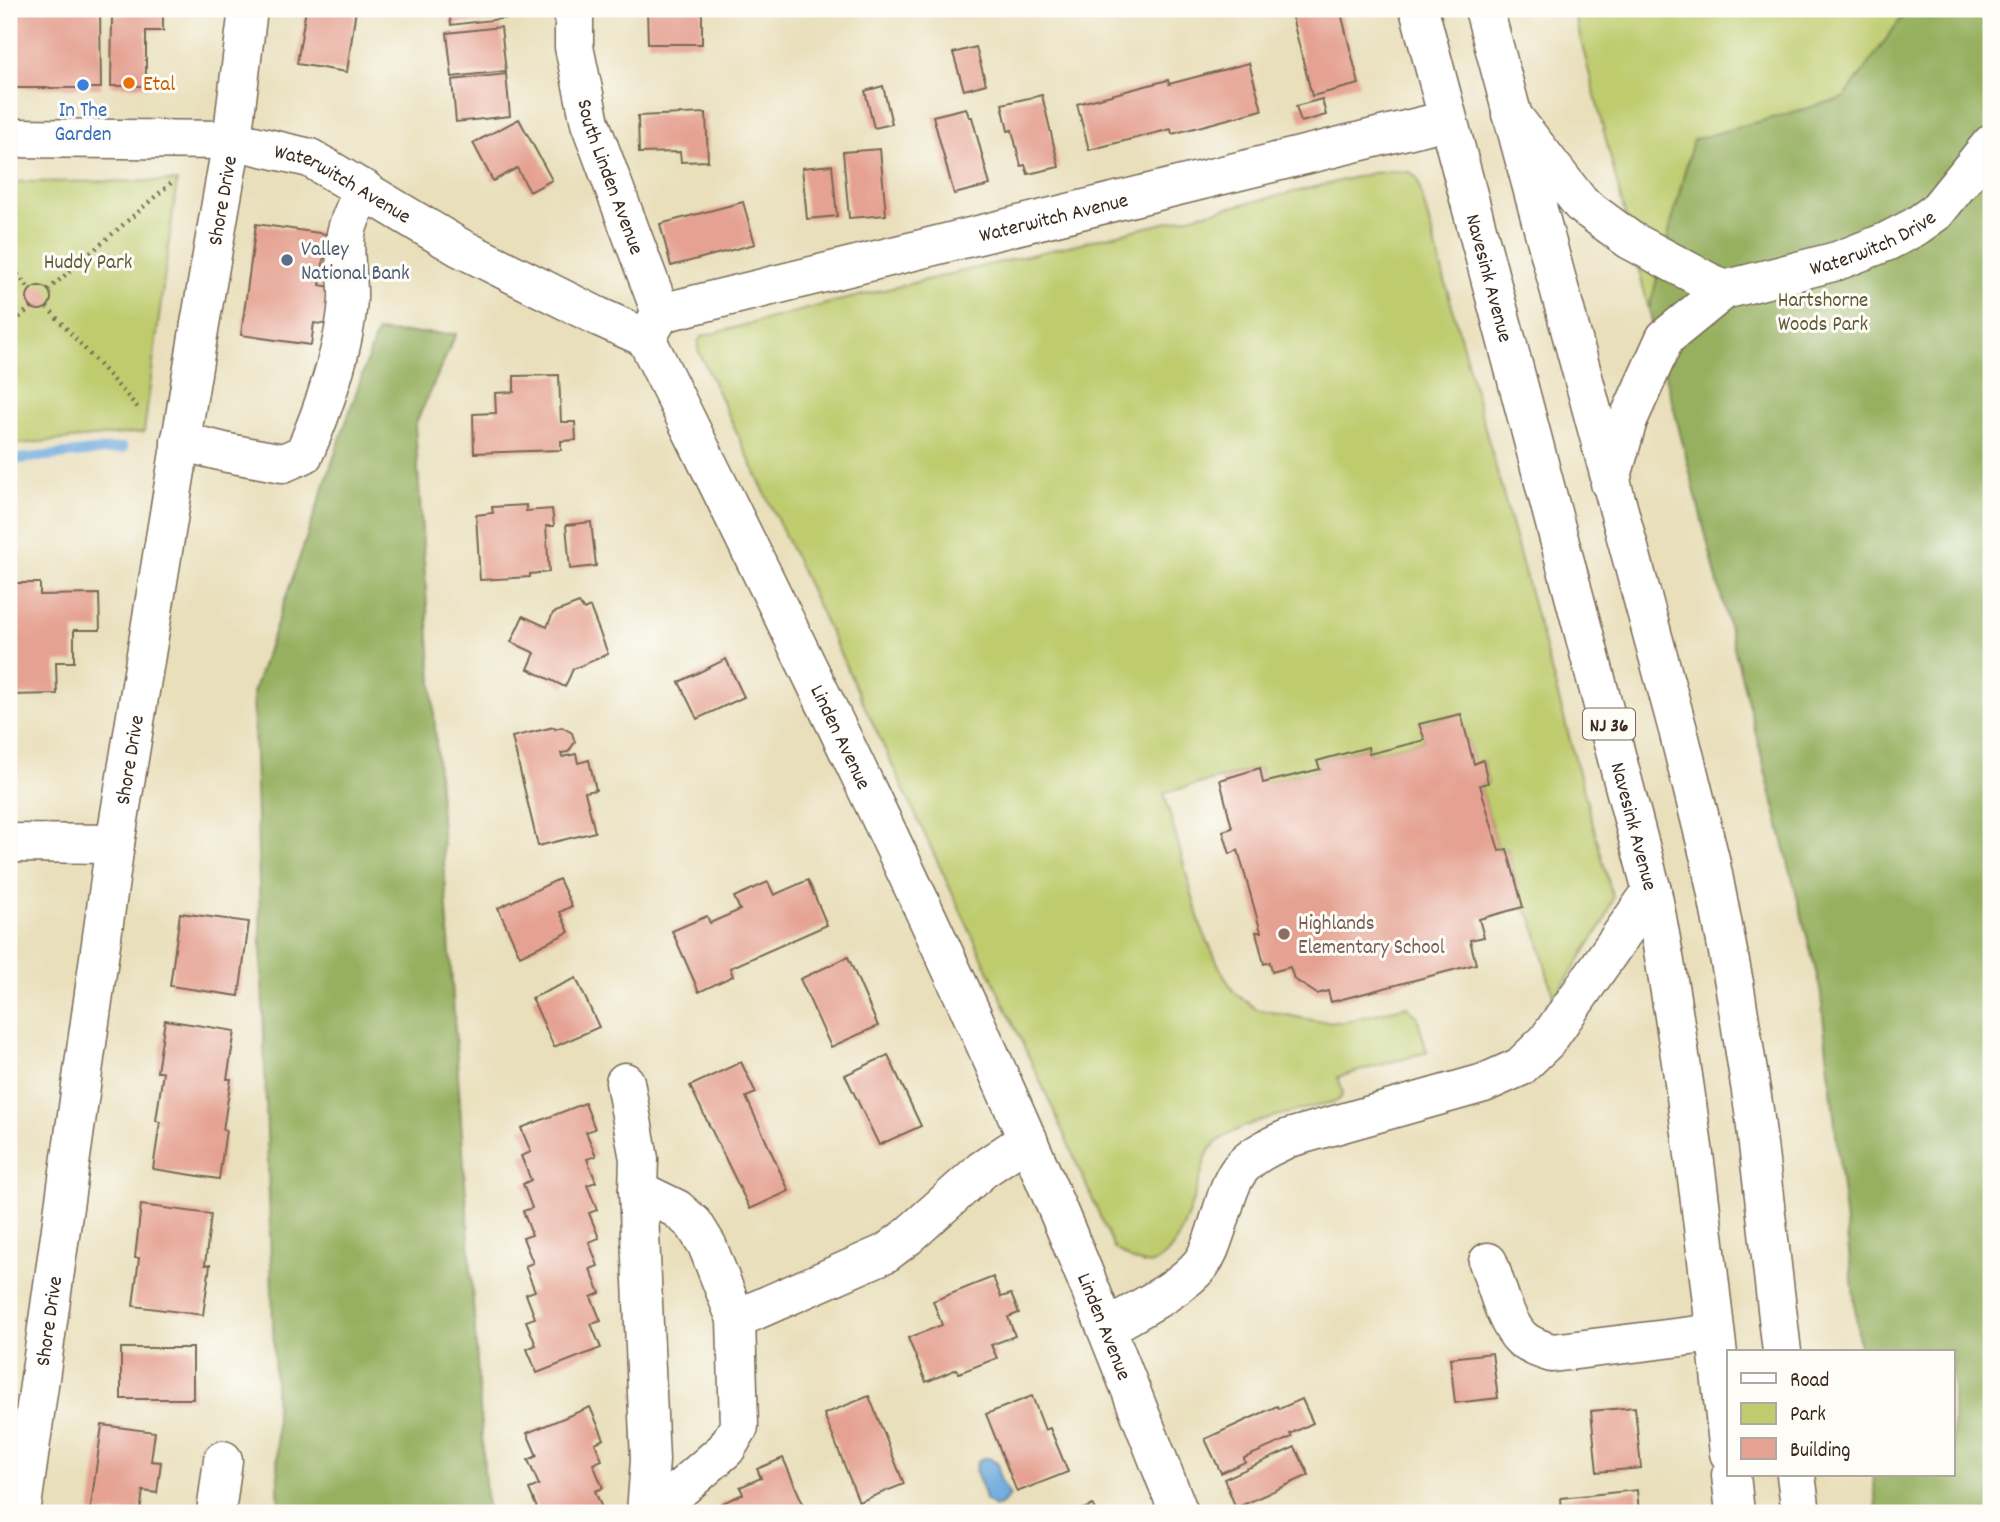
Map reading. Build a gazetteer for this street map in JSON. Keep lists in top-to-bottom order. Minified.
{"streets":{"main road":["South Linden Avenue","Waterwitch Avenue","Shore Drive","Waterwitch Drive","Navesink Avenue","NJ 36","Linden Avenue"]},"crossings":[["South Linden Avenue","Waterwitch Avenue"],["South Linden Avenue","Linden Avenue"],["Waterwitch Avenue","Shore Drive"],["Waterwitch Avenue","Navesink Avenue"],["Waterwitch Avenue","Linden Avenue"]],"parks":["Huddy Park","Hartshorne Woods Park"],"places":["Etal","In The Garden","Valley National Bank","Highlands Elementary School"],"legend":["Road","Park","Building"]}
